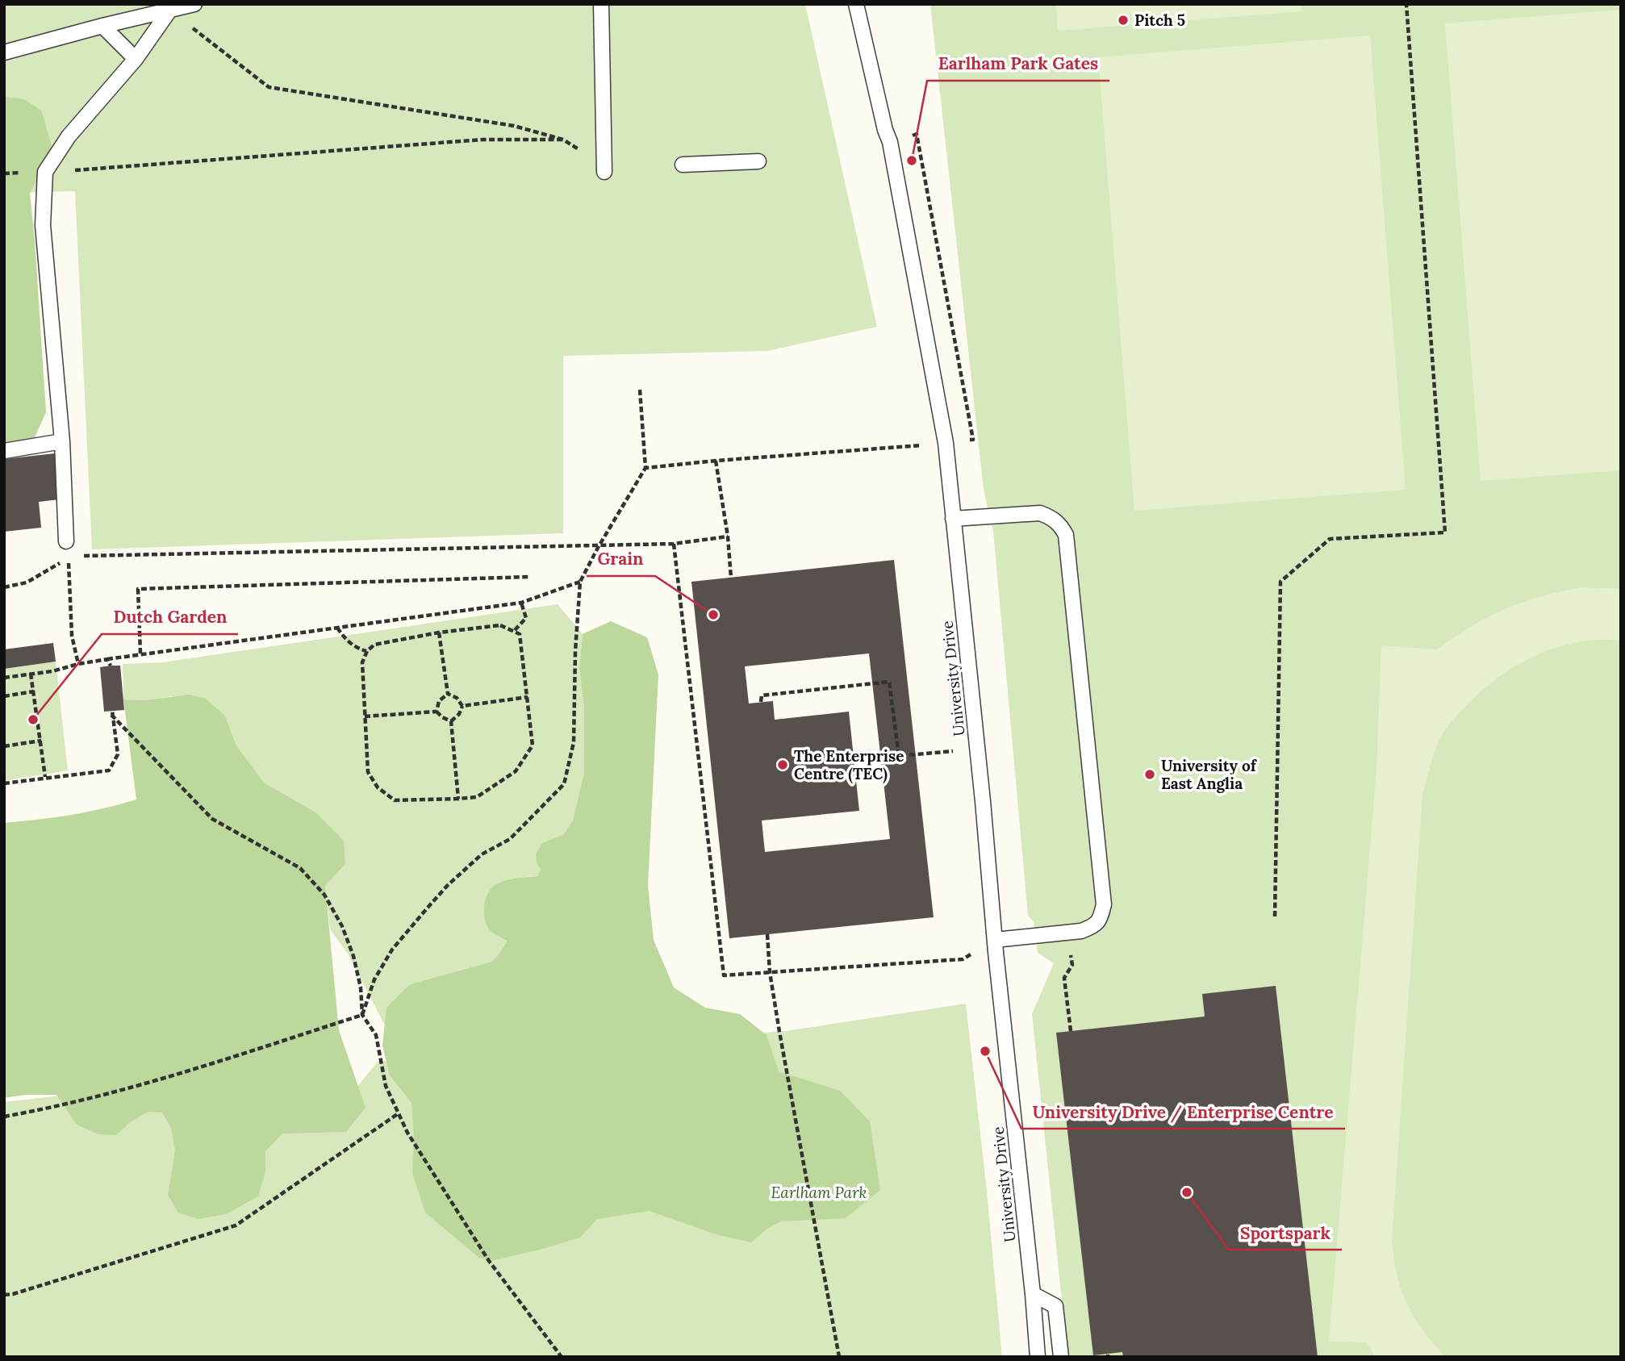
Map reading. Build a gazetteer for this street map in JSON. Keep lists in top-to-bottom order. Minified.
{"streets":{"lane":["University Drive"]},"parks":["Earlham Park"],"places":["Pitch 5","Earlham Park Gates","Grain","Dutch Garden","The Enterprise Centre (TEC)","University of East Anglia","University Drive / Enterprise Centre","Sportspark"]}
